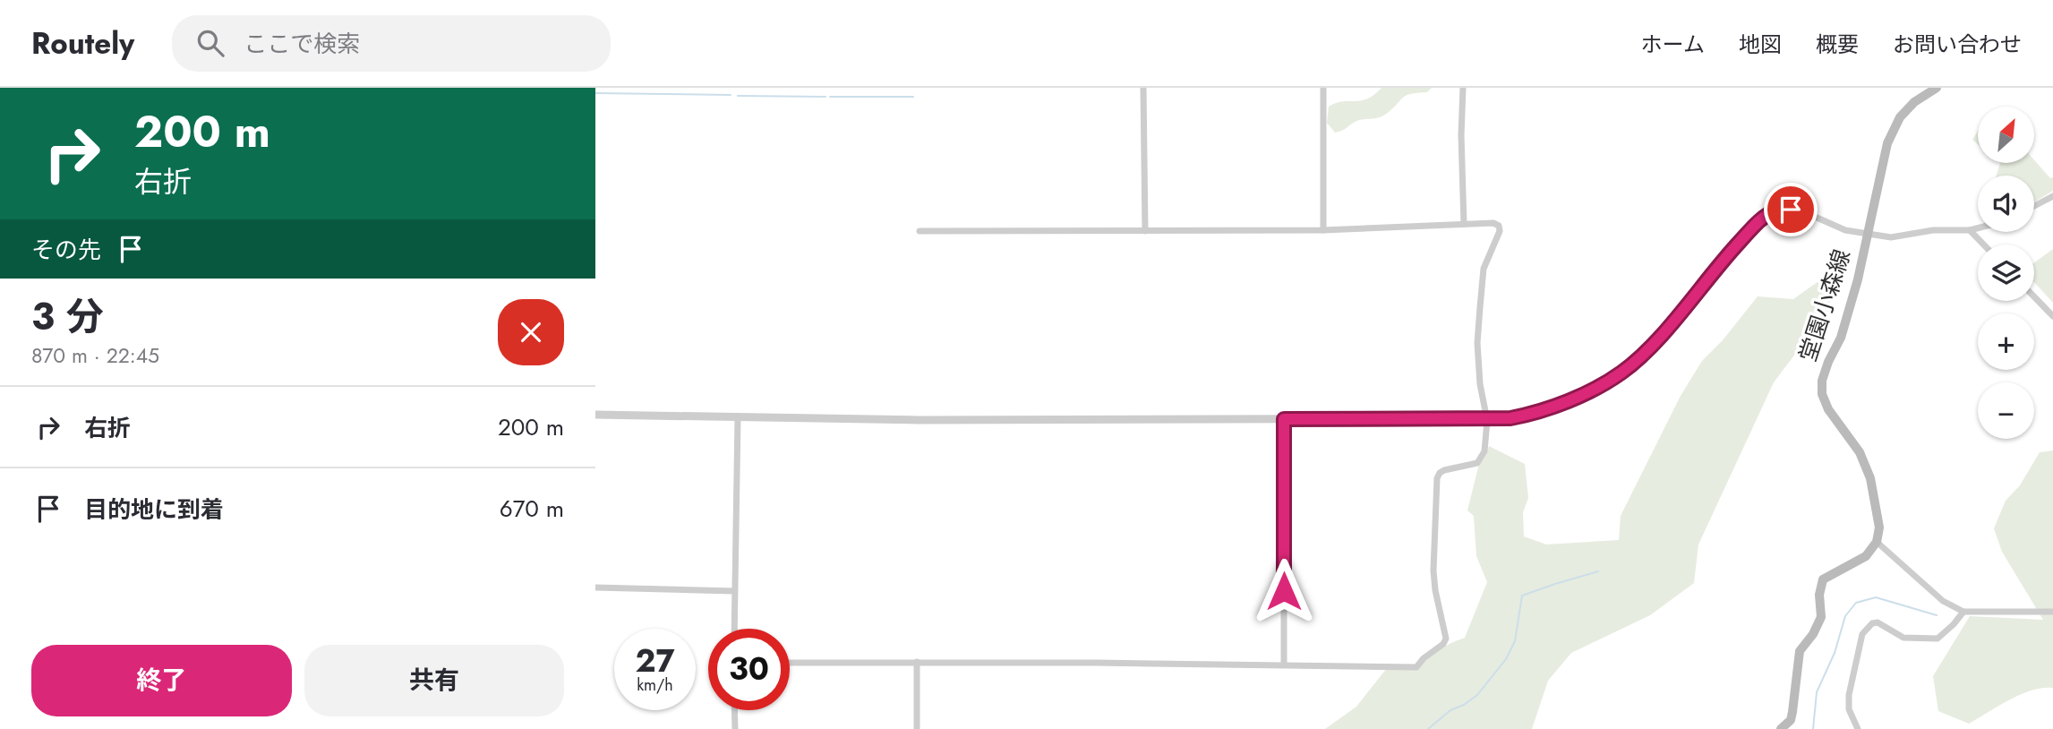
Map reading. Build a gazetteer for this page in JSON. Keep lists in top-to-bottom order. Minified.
{"streets":{"main road":["堂園小森線"]},"north":"top right","page":{"header":"Routely","search":"ここで検索","nav":["ホーム","地図","概要","お問い合わせ"],"turn":["200 m","右折"],"map_buttons":["+","−"],"then":"その先","heading":["3 分","870 m · 22:45"],"list":[{"name":"右折","value":"200 m"},{"name":"目的地に到着","value":"670 m"}],"speed":"27 km/h","limit":"30","buttons":["終了","共有"]}}
